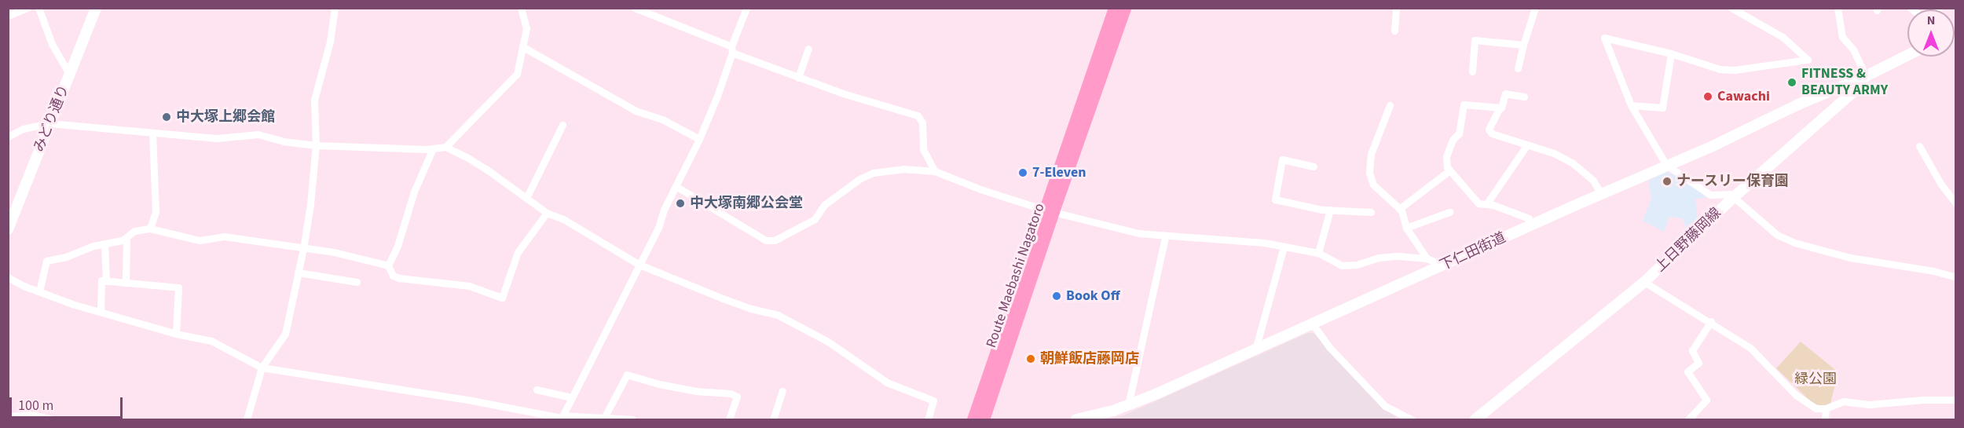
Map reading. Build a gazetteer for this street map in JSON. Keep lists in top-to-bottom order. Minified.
{"streets":{"main road":["Route Maebashi Nagatoro"],"street":["みどり通り","上日野藤岡線","下仁田街道"]},"crossings":[["上日野藤岡線","下仁田街道"]],"parks":["緑公園"],"places":["FITNESS & BEAUTY ARMY","Cawachi","中大塚上郷会館","7-Eleven","ナースリー保育園","中大塚南郷公会堂","Book Off","朝鮮飯店藤岡店"],"scale_bar":"100 m","north":"top"}
